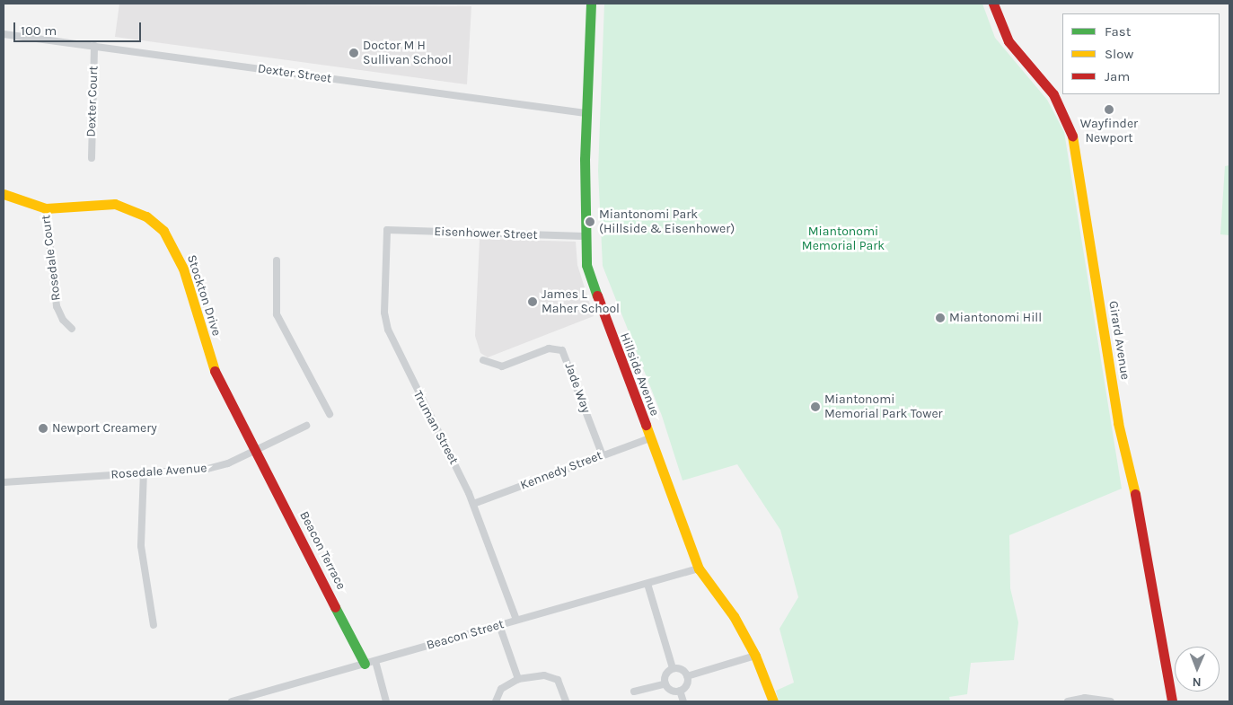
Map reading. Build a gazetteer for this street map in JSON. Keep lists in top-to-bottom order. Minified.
{"streets":{"street":["Dexter Street","Dexter Court","Eisenhower Street","Rosedale Court","Stockton Drive","Girard Avenue","Hillside Avenue","Jade Way","Truman Street","Kennedy Street","Rosedale Avenue","Beacon Terrace","Beacon Street"]},"crossings":[["Dexter Street","Dexter Court"],["Dexter Street","Hillside Avenue"],["Eisenhower Street","Hillside Avenue"],["Eisenhower Street","Truman Street"],["Rosedale Court","Stockton Drive"],["Stockton Drive","Rosedale Avenue"],["Stockton Drive","Beacon Terrace"],["Hillside Avenue","Kennedy Street"],["Hillside Avenue","Beacon Street"],["Jade Way","Kennedy Street"],["Truman Street","Kennedy Street"],["Truman Street","Beacon Street"],["Rosedale Avenue","Beacon Terrace"],["Beacon Terrace","Beacon Street"]],"parks":["Miantonomi Memorial Park"],"places":["Doctor M H Sullivan School","Wayfinder Newport","Miantonomi Park (Hillside & Eisenhower)","James L Maher School","Miantonomi Hill","Miantonomi Memorial Park Tower","Newport Creamery"],"legend":["Fast","Slow","Jam"],"scale_bar":"100 m","north":"bottom"}
